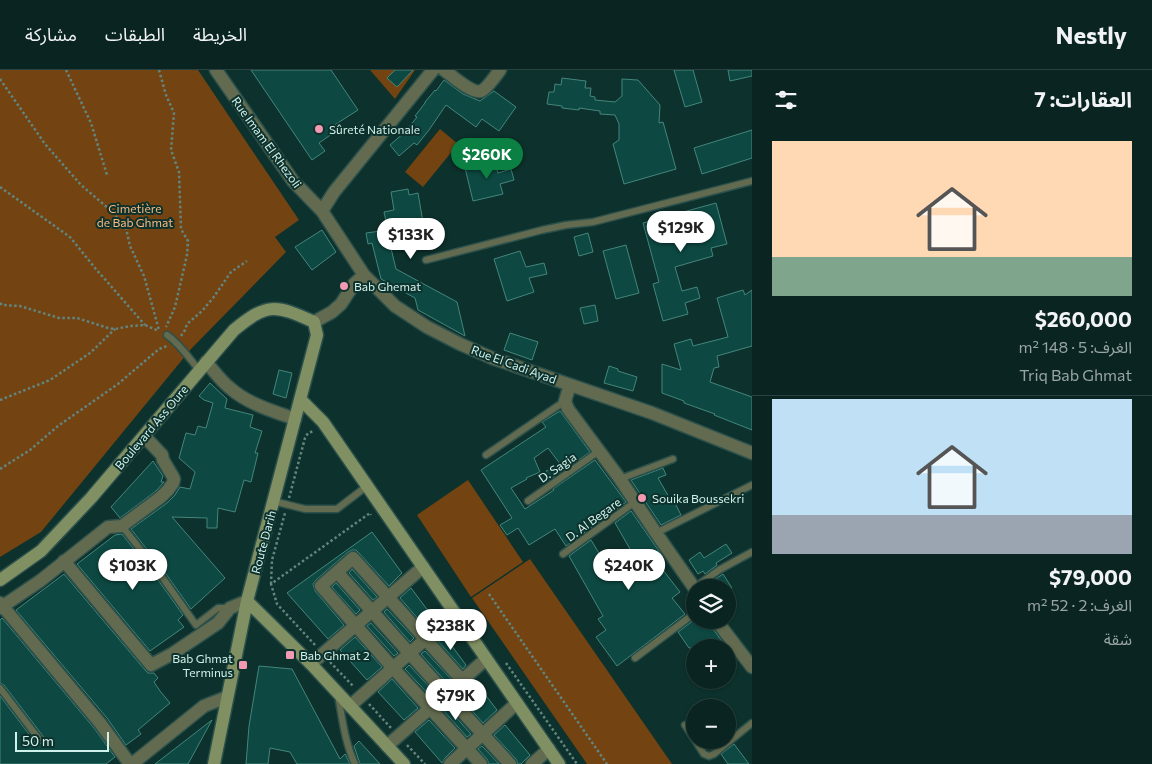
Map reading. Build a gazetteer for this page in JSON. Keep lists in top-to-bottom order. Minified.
{"streets":{"street":["Rue Imam El Rhezoli","Rue El Cadi Ayad","Boulevard Ass Oure","Route Darih"],"lane":["D. Sagia","D. Al Begare"]},"crossings":[["Rue Imam El Rhezoli","Rue El Cadi Ayad"],["Boulevard Ass Oure","Route Darih"]],"parks":["Cimetière de Bab Ghmat"],"places":{"other":["Sûreté Nationale","Bab Ghemat","Souika Boussekri"],"transit":["Bab Ghmat 2","Bab Ghmat Terminus"]},"scale_bar":"50 m","page":{"header":"Nestly","nav":["الخريطة","الطبقات","مشاركة"],"heading":"العقارات: 7","list":[{"name":"$260,000","note":"الغرف: 5 · 148 m² · Triq Bab Ghmat"},{"name":"$79,000","note":"الغرف: 2 · 52 m² · شقة"}],"price":["$260K","$129K","$133K","$103K","$240K","$238K","$79K"],"map_buttons":["+","−"],"scale":"50 m"}}
